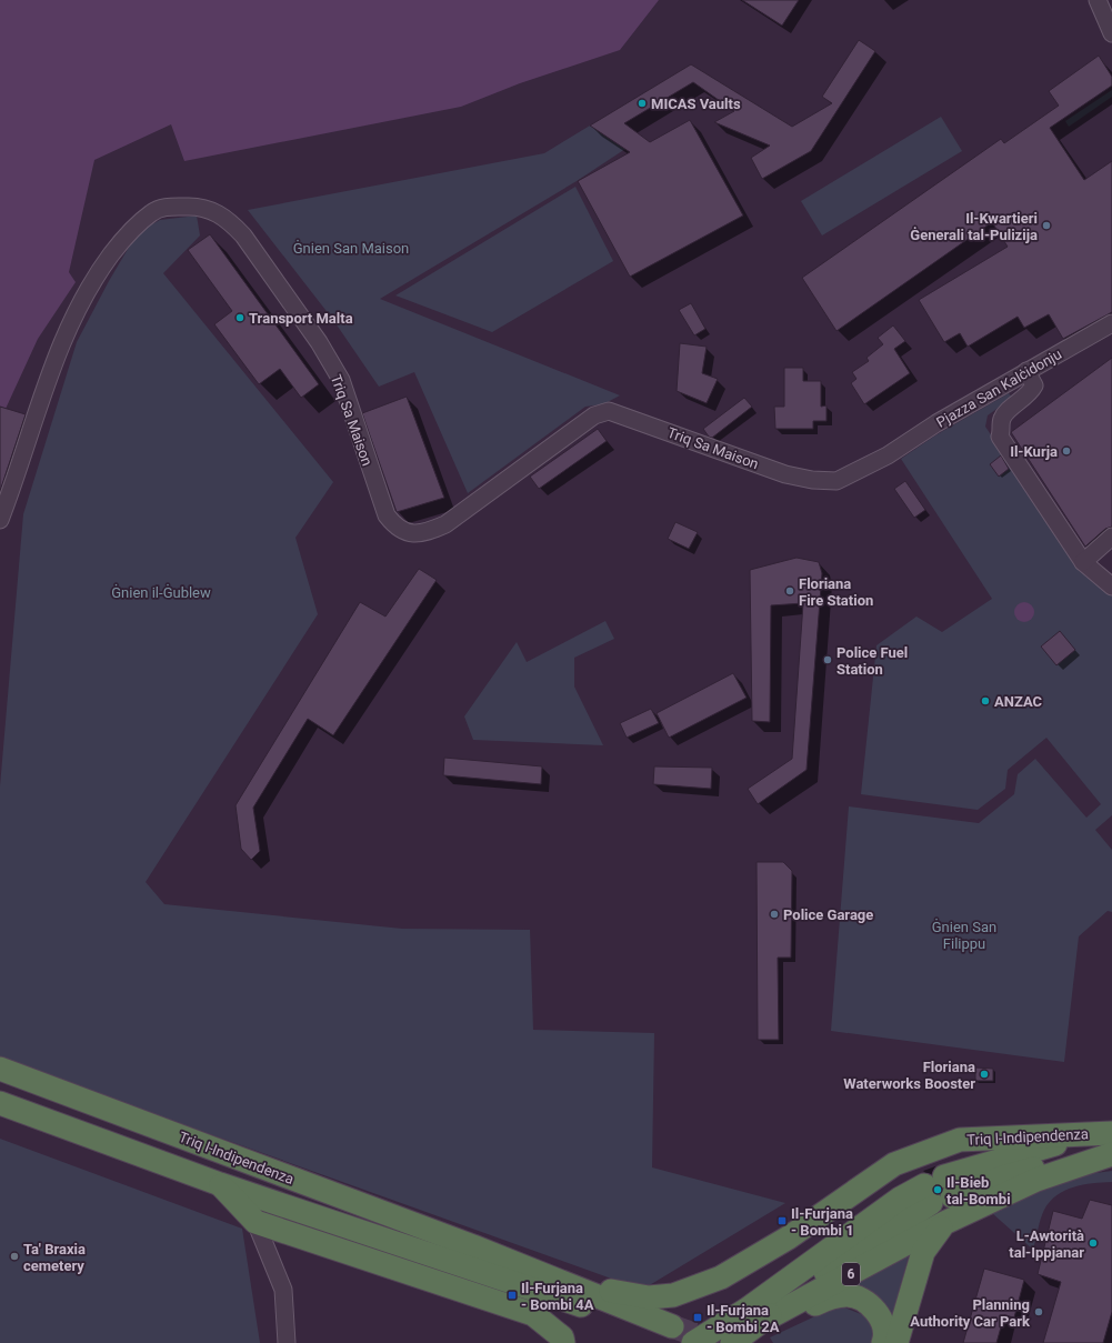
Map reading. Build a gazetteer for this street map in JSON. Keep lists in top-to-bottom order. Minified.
{"streets":{"highway":["Triq l-Indipendenza","6"],"street":["Pjazza San Kalċidonju","Triq Sa Maison"]},"crossings":[["Pjazza San Kalċidonju","Triq Sa Maison"],["Triq l-Indipendenza","6"]],"parks":["Ġnien San Maison","Ġnien il-Ġublew","Ġnien San Filippu"],"places":{"other":["MICAS Vaults","Il-Kwartieri Ġenerali tal-Pulizija","Transport Malta","Il-Kurja","Floriana Fire Station","Police Fuel Station","ANZAC","Police Garage","Floriana Waterworks Booster","Il-Bieb tal-Bombi","L-Awtorità tal-Ippjanar","Ta' Braxia cemetery","Planning Authority Car Park"],"transit":["Il-Furjana - Bombi 1","Il-Furjana - Bombi 4A","Il-Furjana - Bombi 2A"]}}
